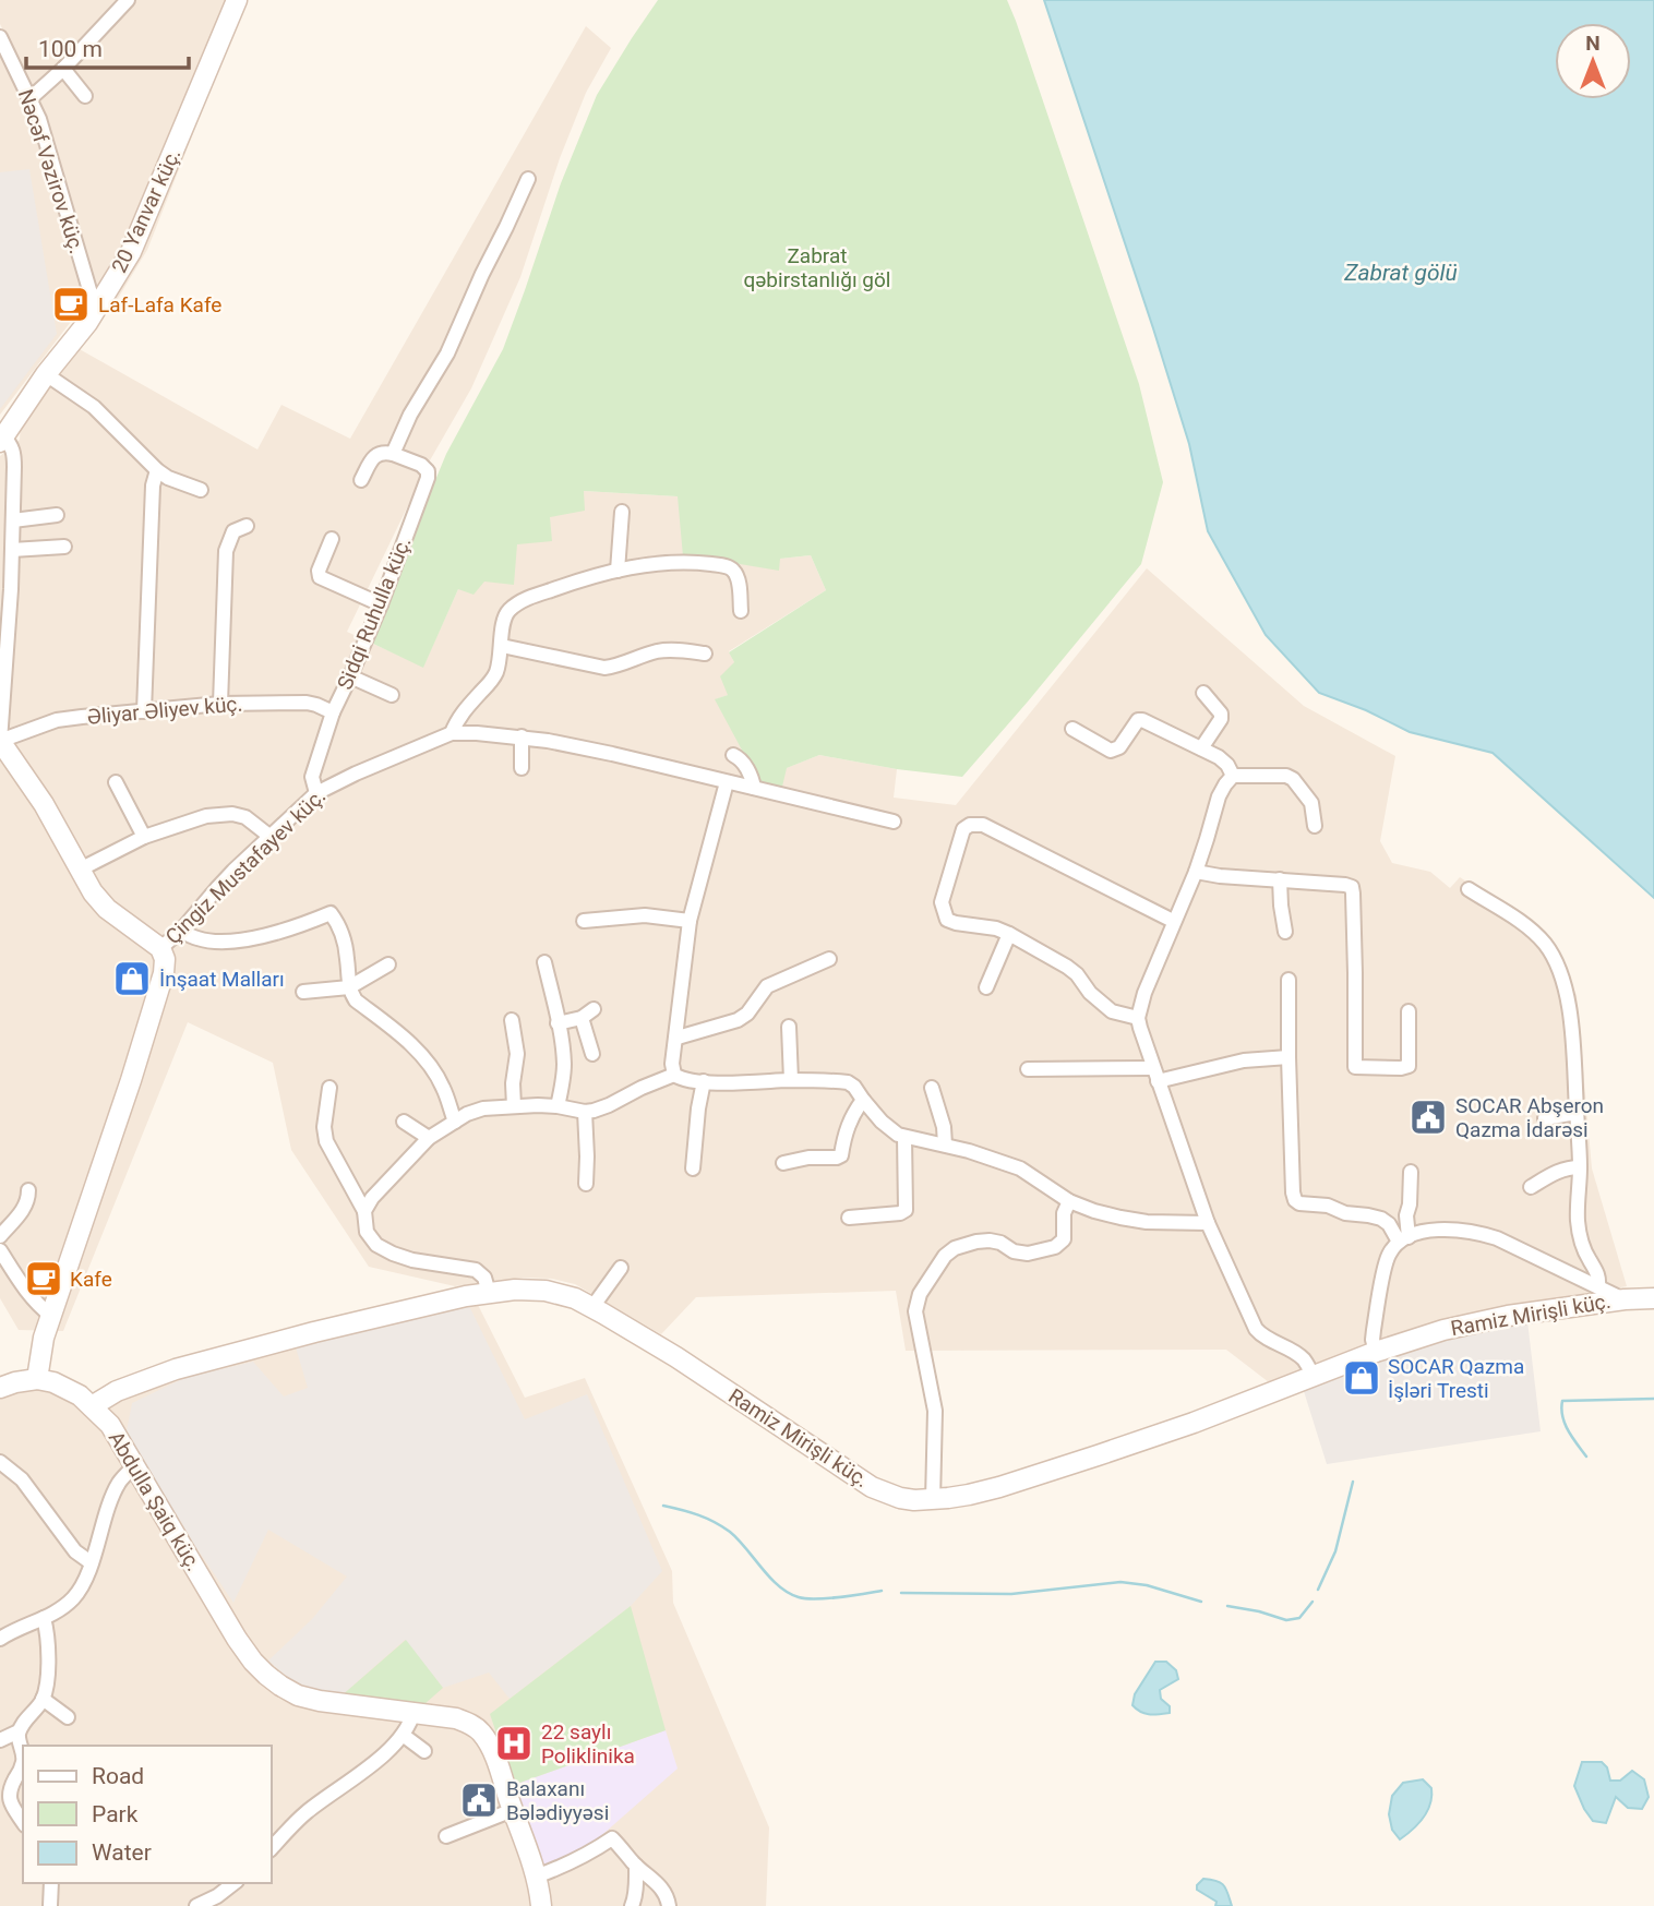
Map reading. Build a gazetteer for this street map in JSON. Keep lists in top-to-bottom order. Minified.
{"streets":{"street":["Nəcəf Vəzirov küç.","20 Yanvar küç.","Sidqi Ruhulla küç.","Əliyar Əliyev küç.","Çingiz Mustafayev küç.","Ramiz Mirişli küç.","Abdulla Şaiq küç."]},"crossings":[["Nəcəf Vəzirov küç.","20 Yanvar küç."],["Sidqi Ruhulla küç.","Əliyar Əliyev küç."],["Sidqi Ruhulla küç.","Çingiz Mustafayev küç."],["Ramiz Mirişli küç.","Abdulla Şaiq küç."]],"water":["Zabrat gölü"],"parks":["Zabrat qəbirstanlığı göl"],"places":{"cafe":["Laf-Lafa Kafe","Kafe"],"shop":["İnşaat Malları","SOCAR Qazma İşləri Tresti"],"public building":["SOCAR Abşeron Qazma İdarəsi","Balaxanı Bələdiyyəsi"],"hospital":["22 saylı Poliklinika"]},"legend":["Road","Park","Water"],"scale_bar":"100 m","north":"top"}
